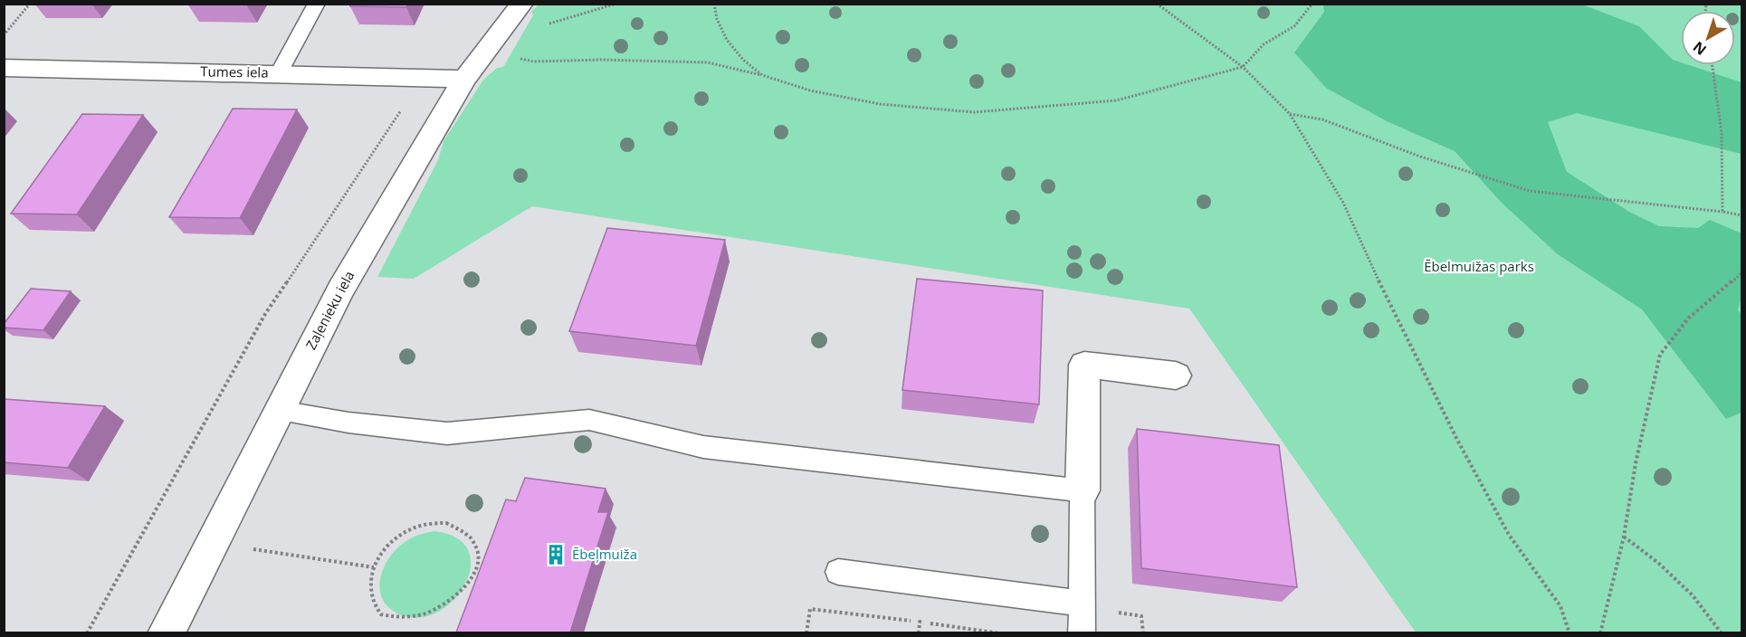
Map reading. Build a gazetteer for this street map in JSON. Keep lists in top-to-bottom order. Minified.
{"streets":{"street":["Tumes iela","Zaļenieku iela"]},"crossings":[["Tumes iela","Zaļenieku iela"]],"parks":["Ēbelmuižas parks"],"places":{"building":["Ēbeļmuiža"]},"north":"bottom left"}
